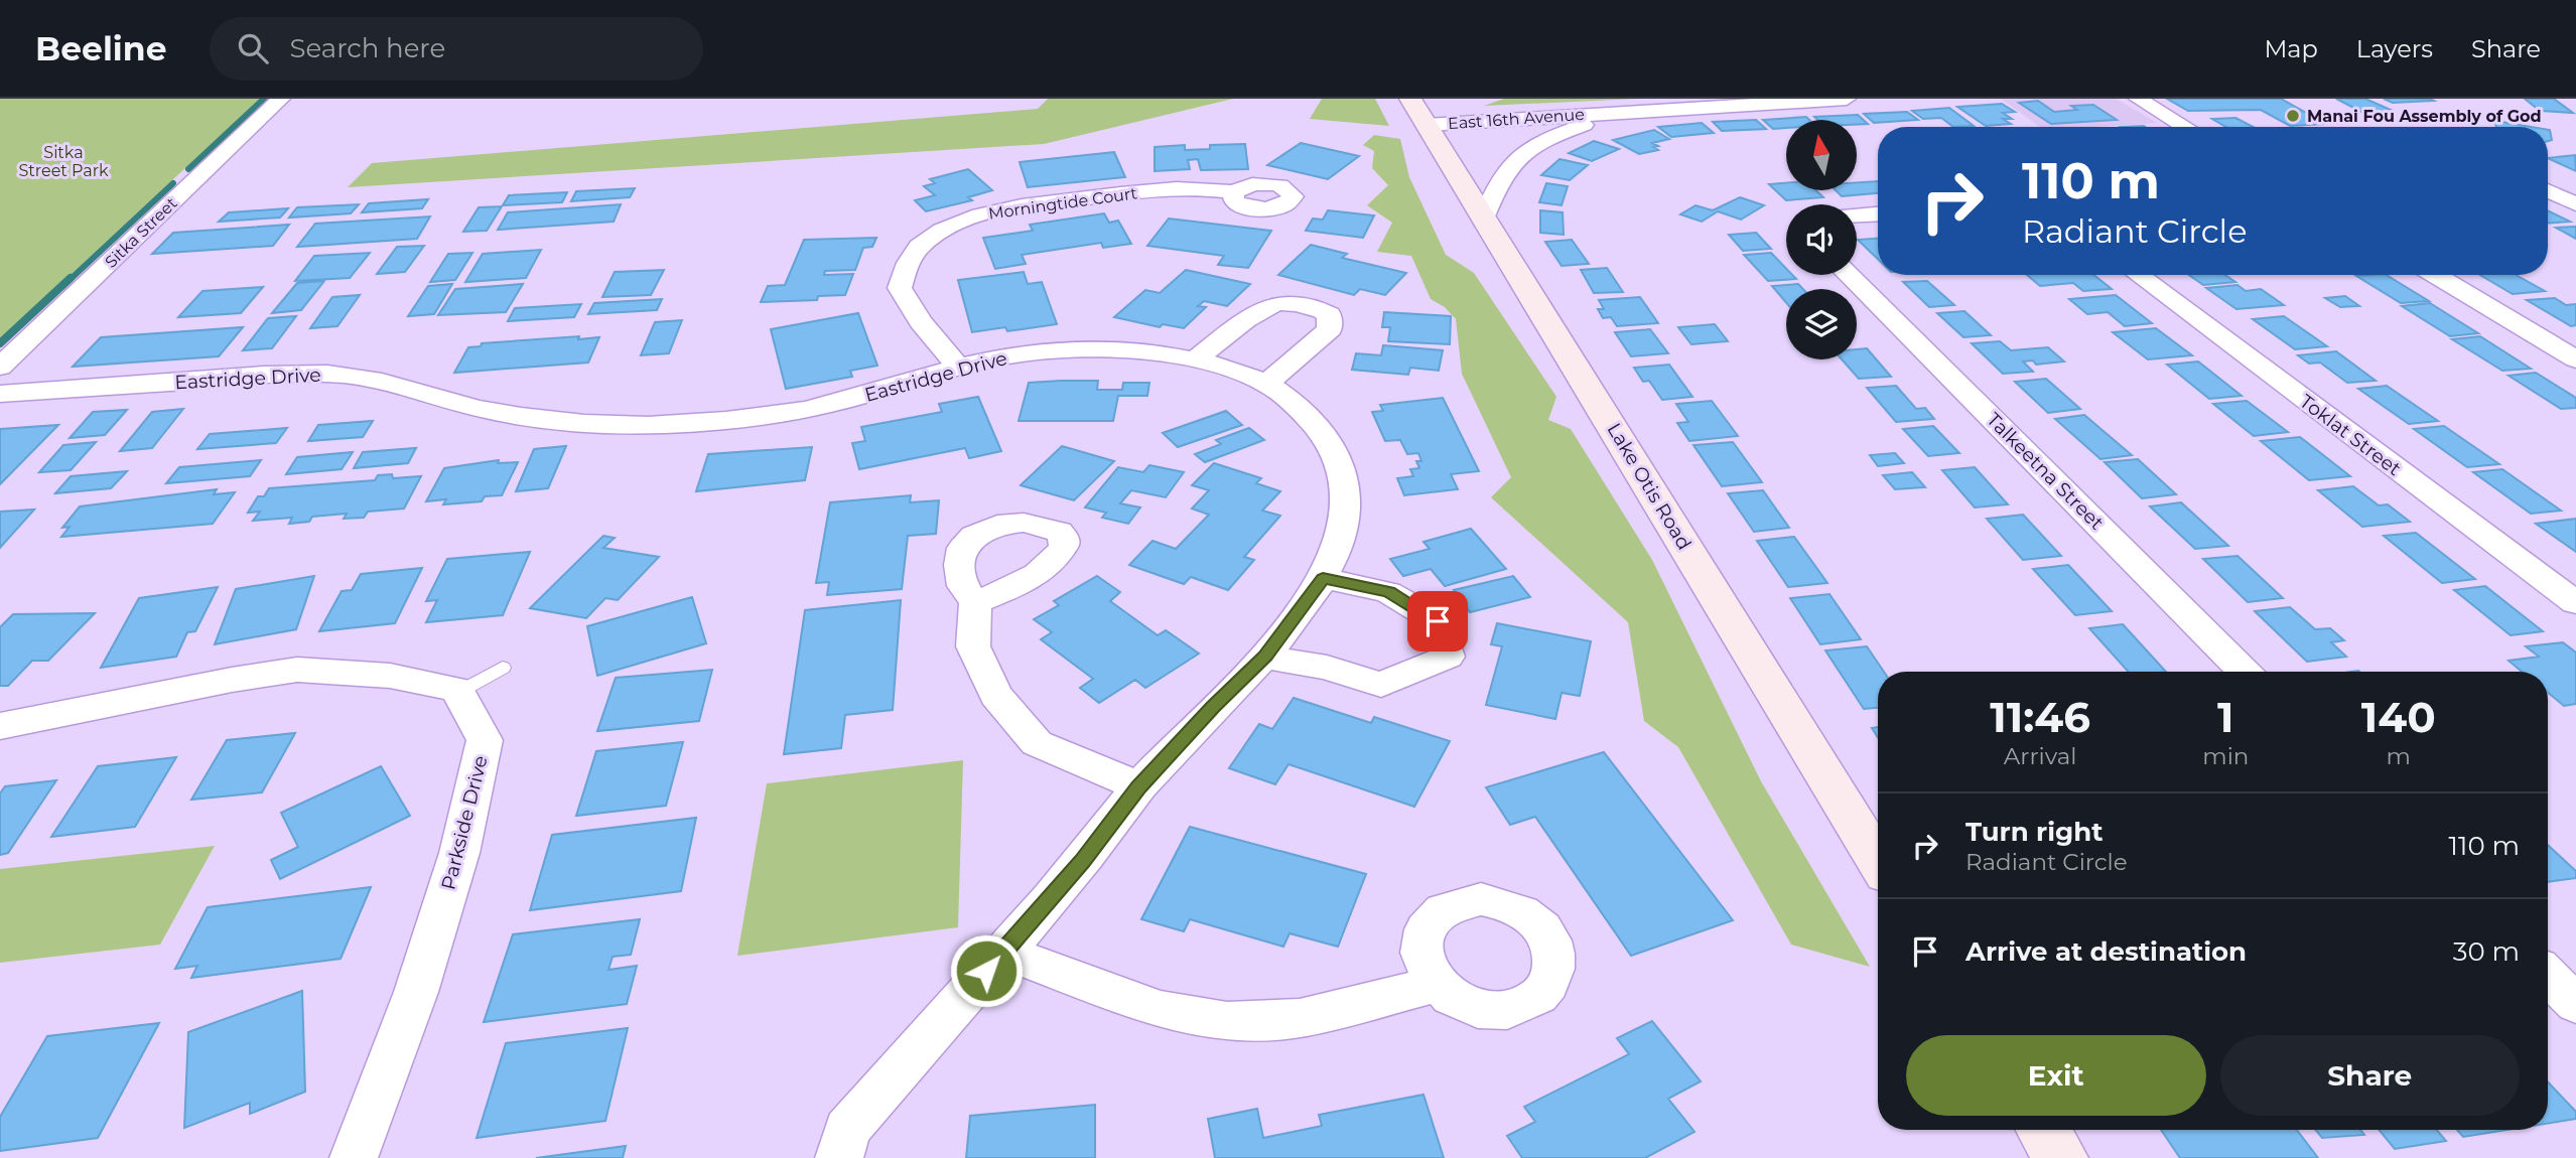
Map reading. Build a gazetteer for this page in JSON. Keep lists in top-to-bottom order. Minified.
{"streets":{"main road":["Lake Otis Road"],"street":["East 16th Avenue","Morningtide Court","Sitka Street","Eastridge Drive","Toklat Street","Talkeetna Street","Parkside Drive"]},"crossings":[["East 16th Avenue","Lake Otis Road"],["Morningtide Court","Eastridge Drive"]],"parks":["Sitka Street Park"],"places":["Manai Fou Assembly of God"],"north":"top","page":{"header":"Beeline","search":"Search here","nav":["Map","Layers","Share"],"turn":["110 m","Radiant Circle"],"eta":["11:46","Arrival","1","min","140","m"],"list":[{"name":"Turn right","note":"Radiant Circle","value":"110 m"},{"name":"Arrive at destination","value":"30 m"}],"buttons":["Exit","Share"]}}
